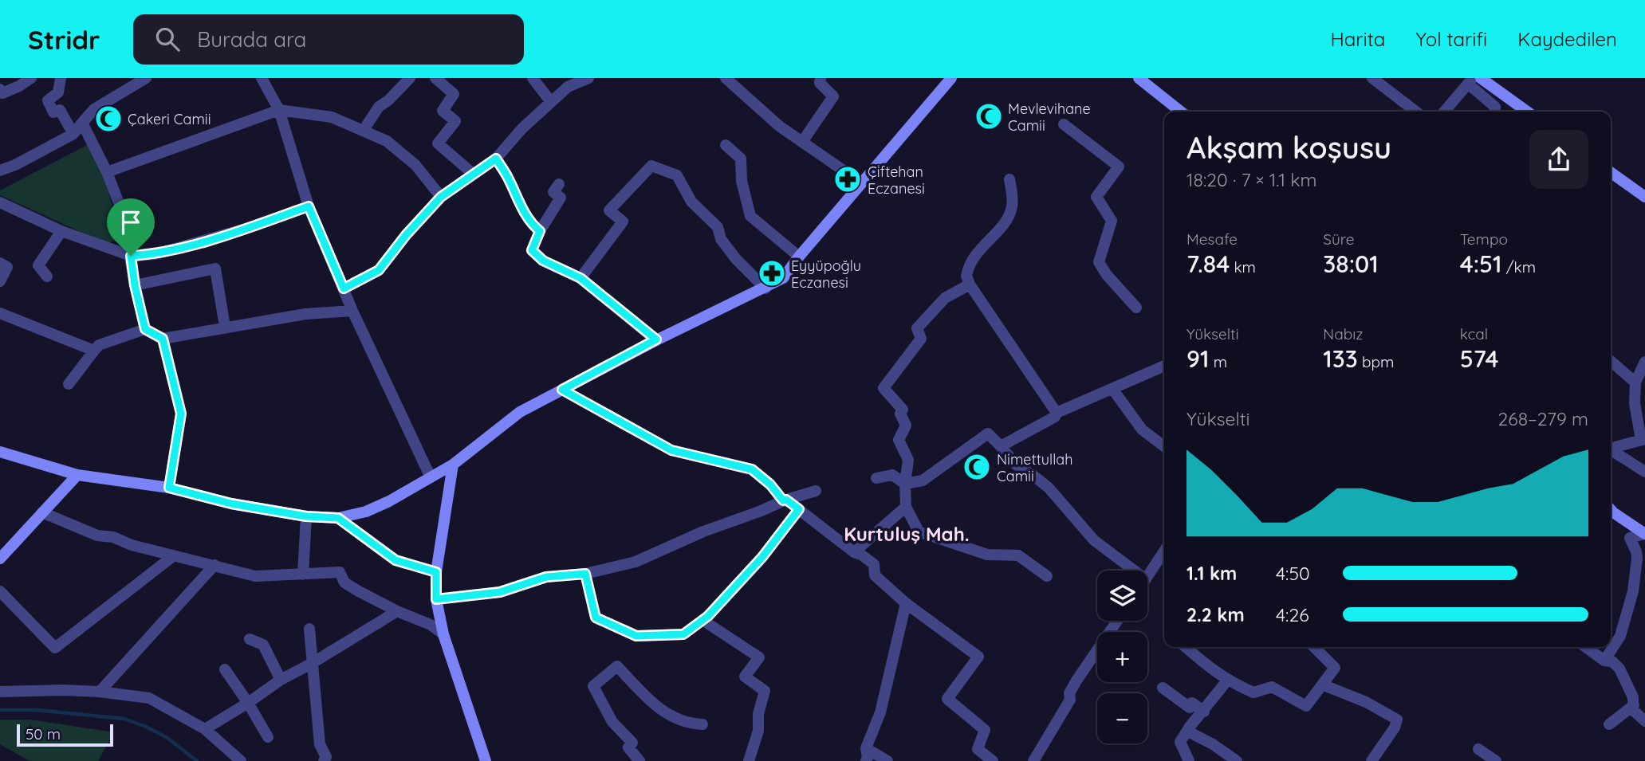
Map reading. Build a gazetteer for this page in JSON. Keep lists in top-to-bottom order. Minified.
{"districts":["Kurtuluş Mah."],"places":{"mosque":["Mevlevihane Camii","Çakeri Camii","Nimettullah Camii"],"pharmacy":["Çiftehan Eczanesi","Eyyüpoğlu Eczanesi"]},"scale_bar":"50 m","page":{"header":"Stridr","search":"Burada ara","nav":["Harita","Yol tarifi","Kaydedilen"],"heading":["Akşam koşusu","18:20 · 7 × 1.1 km"],"stats":[["Mesafe","7.84 km"],["Süre","38:01"],["Tempo","4:51 /km"],["Yükselti","91 m"],["Nabız","133 bpm"],["kcal","574"]],"chart":["Yükselti","268–279 m"],"list":[{"name":"1.1 km","note":"4:50"},{"name":"2.2 km","note":"4:26"}],"map_buttons":["+","−"],"scale":"50 m"}}
